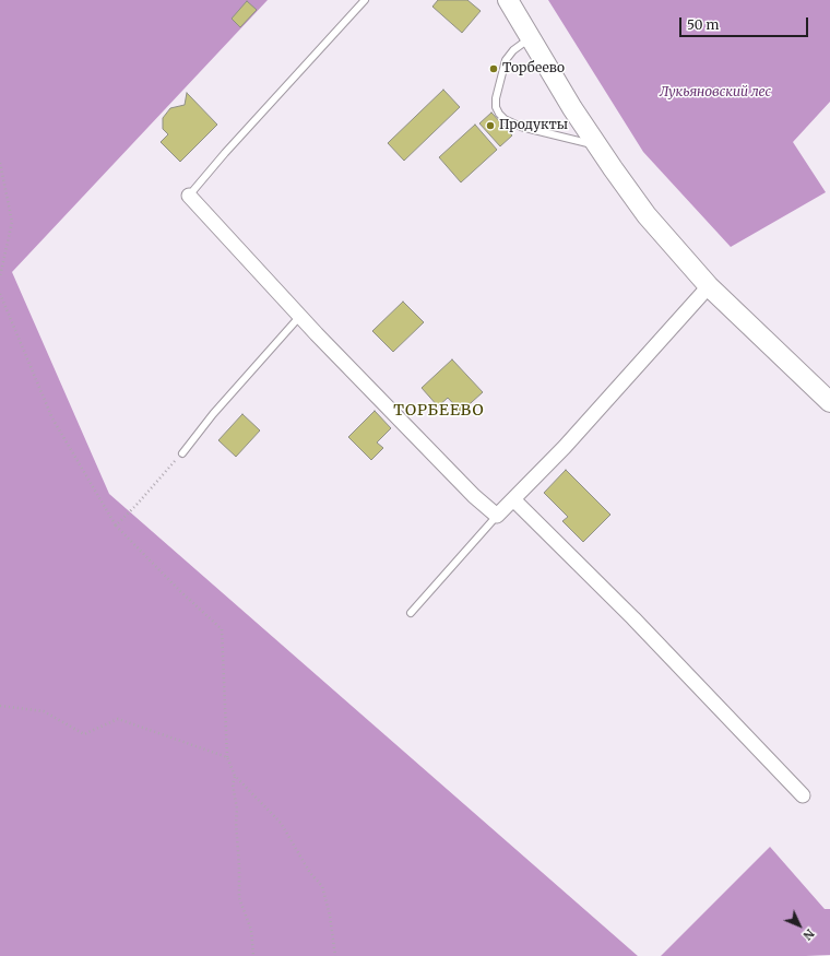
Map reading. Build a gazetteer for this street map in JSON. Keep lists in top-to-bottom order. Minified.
{"districts":["ТОРБЕЕВО"],"parks":["Лукьяновский лес"],"places":["Торбеево","Продукты"],"scale_bar":"50 m","north":"bottom right"}
